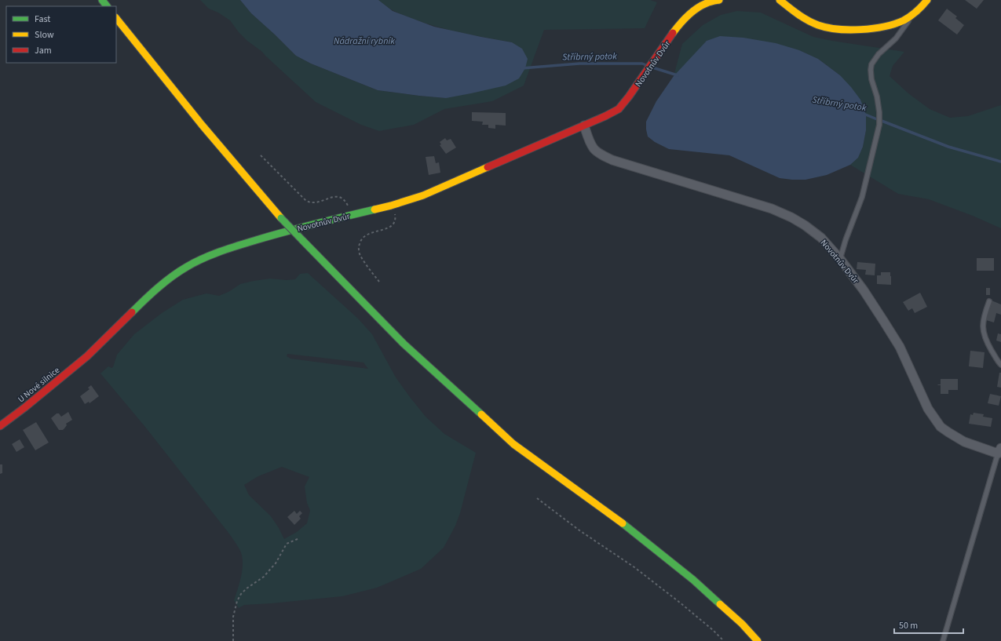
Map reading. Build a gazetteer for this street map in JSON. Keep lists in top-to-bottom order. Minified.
{"streets":{"street":["Novotnův Dvůr","U Nové silnice"]},"crossings":[["Novotnův Dvůr","U Nové silnice"]],"water":["Nádražní rybník","Stříbrný potok"],"legend":["Fast","Slow","Jam"],"scale_bar":"50 m"}
